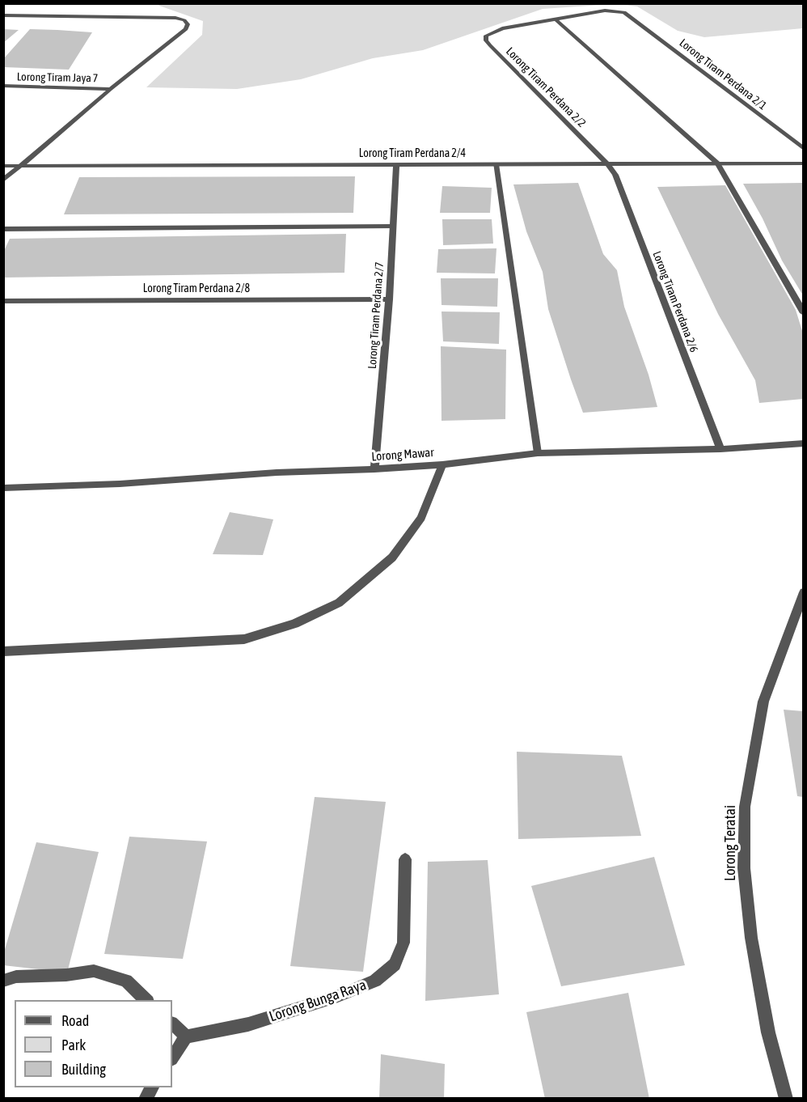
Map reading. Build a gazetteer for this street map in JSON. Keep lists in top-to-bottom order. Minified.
{"streets":{"street":["Lorong Tiram Perdana 2/1","Lorong Tiram Jaya 7","Lorong Tiram Perdana 2/2","Lorong Tiram Perdana 2/4","Lorong Tiram Perdana 2/8","Lorong Tiram Perdana 2/6","Lorong Tiram Perdana 2/7","Lorong Mawar","Lorong Teratai","Lorong Bunga Raya"]},"crossings":[["Lorong Tiram Perdana 2/1","Lorong Tiram Perdana 2/2"],["Lorong Tiram Perdana 2/2","Lorong Tiram Perdana 2/4"],["Lorong Tiram Perdana 2/2","Lorong Tiram Perdana 2/6"],["Lorong Tiram Perdana 2/4","Lorong Tiram Perdana 2/6"],["Lorong Tiram Perdana 2/4","Lorong Tiram Perdana 2/7"],["Lorong Tiram Perdana 2/8","Lorong Tiram Perdana 2/7"],["Lorong Tiram Perdana 2/6","Lorong Mawar"],["Lorong Tiram Perdana 2/7","Lorong Mawar"]],"legend":["Road","Park","Building"]}
